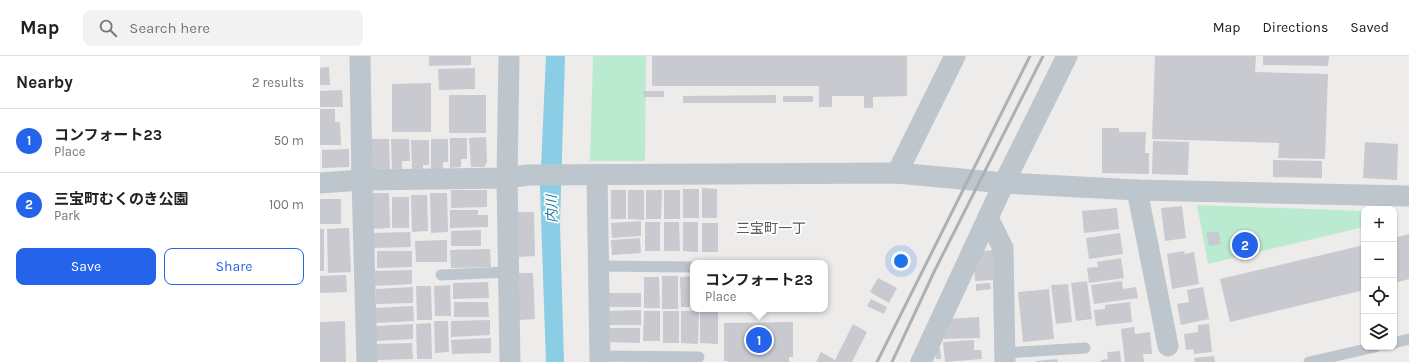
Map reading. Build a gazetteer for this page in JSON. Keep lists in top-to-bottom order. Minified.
{"districts":["三宝町一丁"],"water":["内川"],"page":{"header":"Map","search":"Search here","nav":["Map","Directions","Saved"],"heading":["Nearby","2 results"],"list":[{"mark":"1","name":"コンフォート23","note":"Place","value":"50 m"},{"mark":"2","name":"三宝町むくのき公園","note":"Park","value":"100 m"}],"map_buttons":["+","−"],"pins":["2","1"],"buttons":["Save","Share"],"popup":["コンフォート23","Place"]}}
